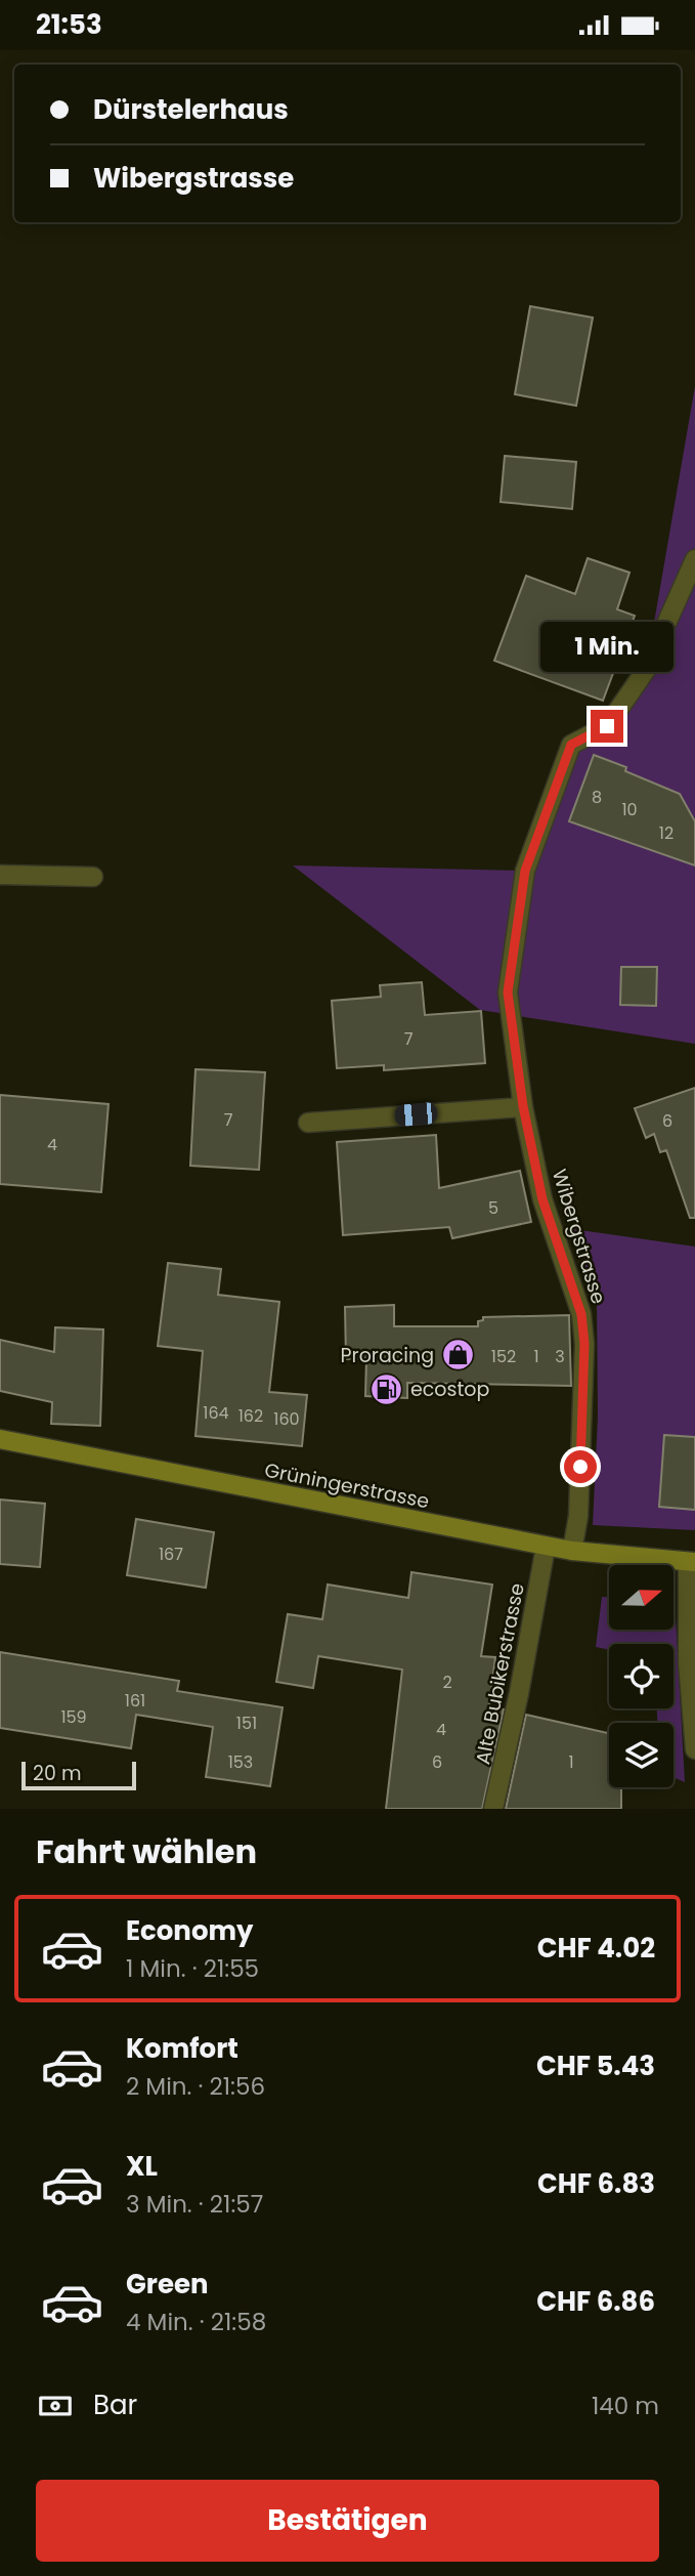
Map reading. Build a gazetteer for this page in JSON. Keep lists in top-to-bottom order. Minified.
{"streets":{"street":["Wibergstrasse","Grüningerstrasse","Alte Bubikerstrasse"]},"crossings":[["Wibergstrasse","Grüningerstrasse"],["Grüningerstrasse","Alte Bubikerstrasse"]],"places":{"shop":["Proracing"],"fuel station":["ecostop"]},"house_numbers":["8","10","12","7","7","6","4","5","152","1","3","164","162","160","167","2","161","159","151","4","153","6","1"],"scale_bar":"20 m","north":"right","page":{"status":"21:53","banner":["Dürstelerhaus","Wibergstrasse"],"bubble":"1 Min.","scale":"20 m","heading":"Fahrt wählen","list":[{"name":"Economy","note":"1 Min. · 21:55","value":"CHF 4.02"},{"name":"Komfort","note":"2 Min. · 21:56","value":"CHF 5.43"},{"name":"XL","note":"3 Min. · 21:57","value":"CHF 6.83"},{"name":"Green","note":"4 Min. · 21:58","value":"CHF 6.86"}],"pay":["Bar","140 m"],"buttons":"Bestätigen"}}
